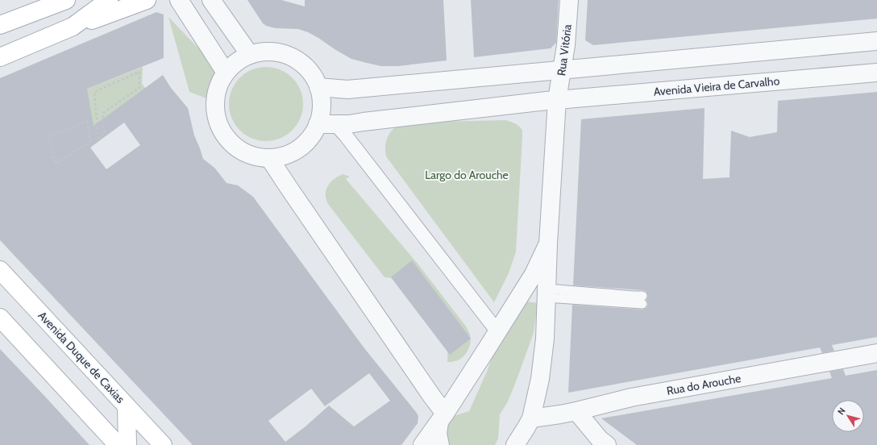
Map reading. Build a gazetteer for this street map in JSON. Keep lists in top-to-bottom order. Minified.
{"streets":{"main road":["Avenida Duque de Caxias"],"street":["Rua Vitória","Avenida Vieira de Carvalho","Rua do Arouche"]},"crossings":[["Rua Vitória","Avenida Vieira de Carvalho"]],"parks":["Largo do Arouche"],"north":"top left"}
